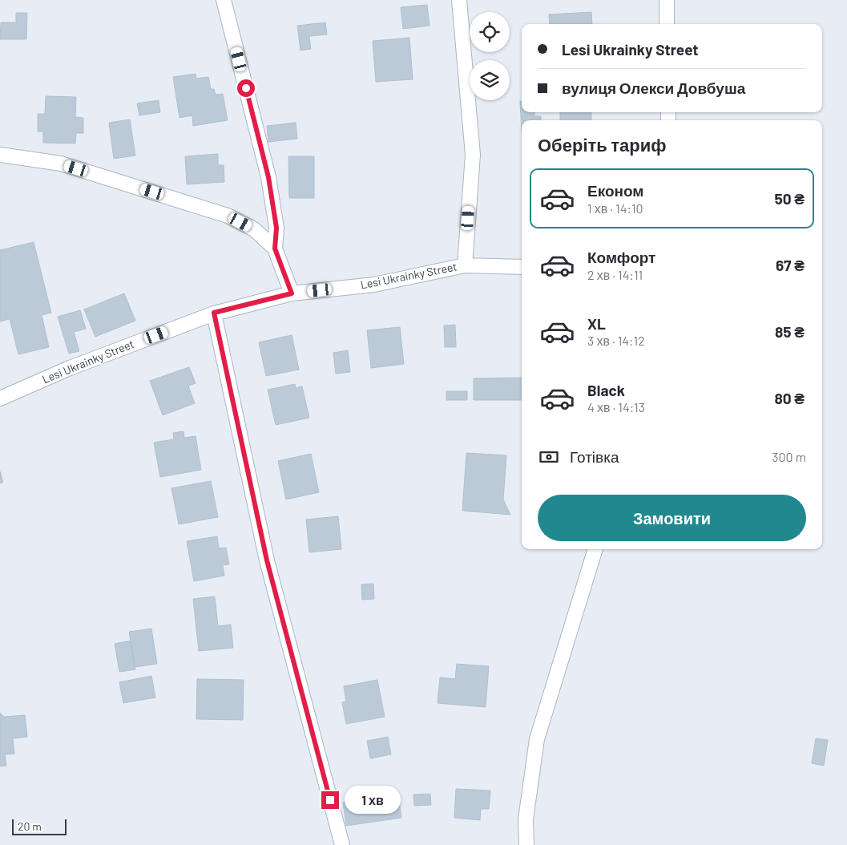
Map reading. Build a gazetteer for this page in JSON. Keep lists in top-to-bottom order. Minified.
{"streets":{"street":["Lesi Ukrainky Street"]},"scale_bar":"20 m","page":{"banner":["Lesi Ukrainky Street","вулиця Олекси Довбуша"],"heading":"Оберіть тариф","list":[{"name":"Економ","note":"1 хв · 14:10","value":"50 ₴"},{"name":"Комфорт","note":"2 хв · 14:11","value":"67 ₴"},{"name":"XL","note":"3 хв · 14:12","value":"85 ₴"},{"name":"Black","note":"4 хв · 14:13","value":"80 ₴"}],"pay":["Готівка","300 m"],"buttons":"Замовити","bubble":"1 хв","scale":"20 m"}}
